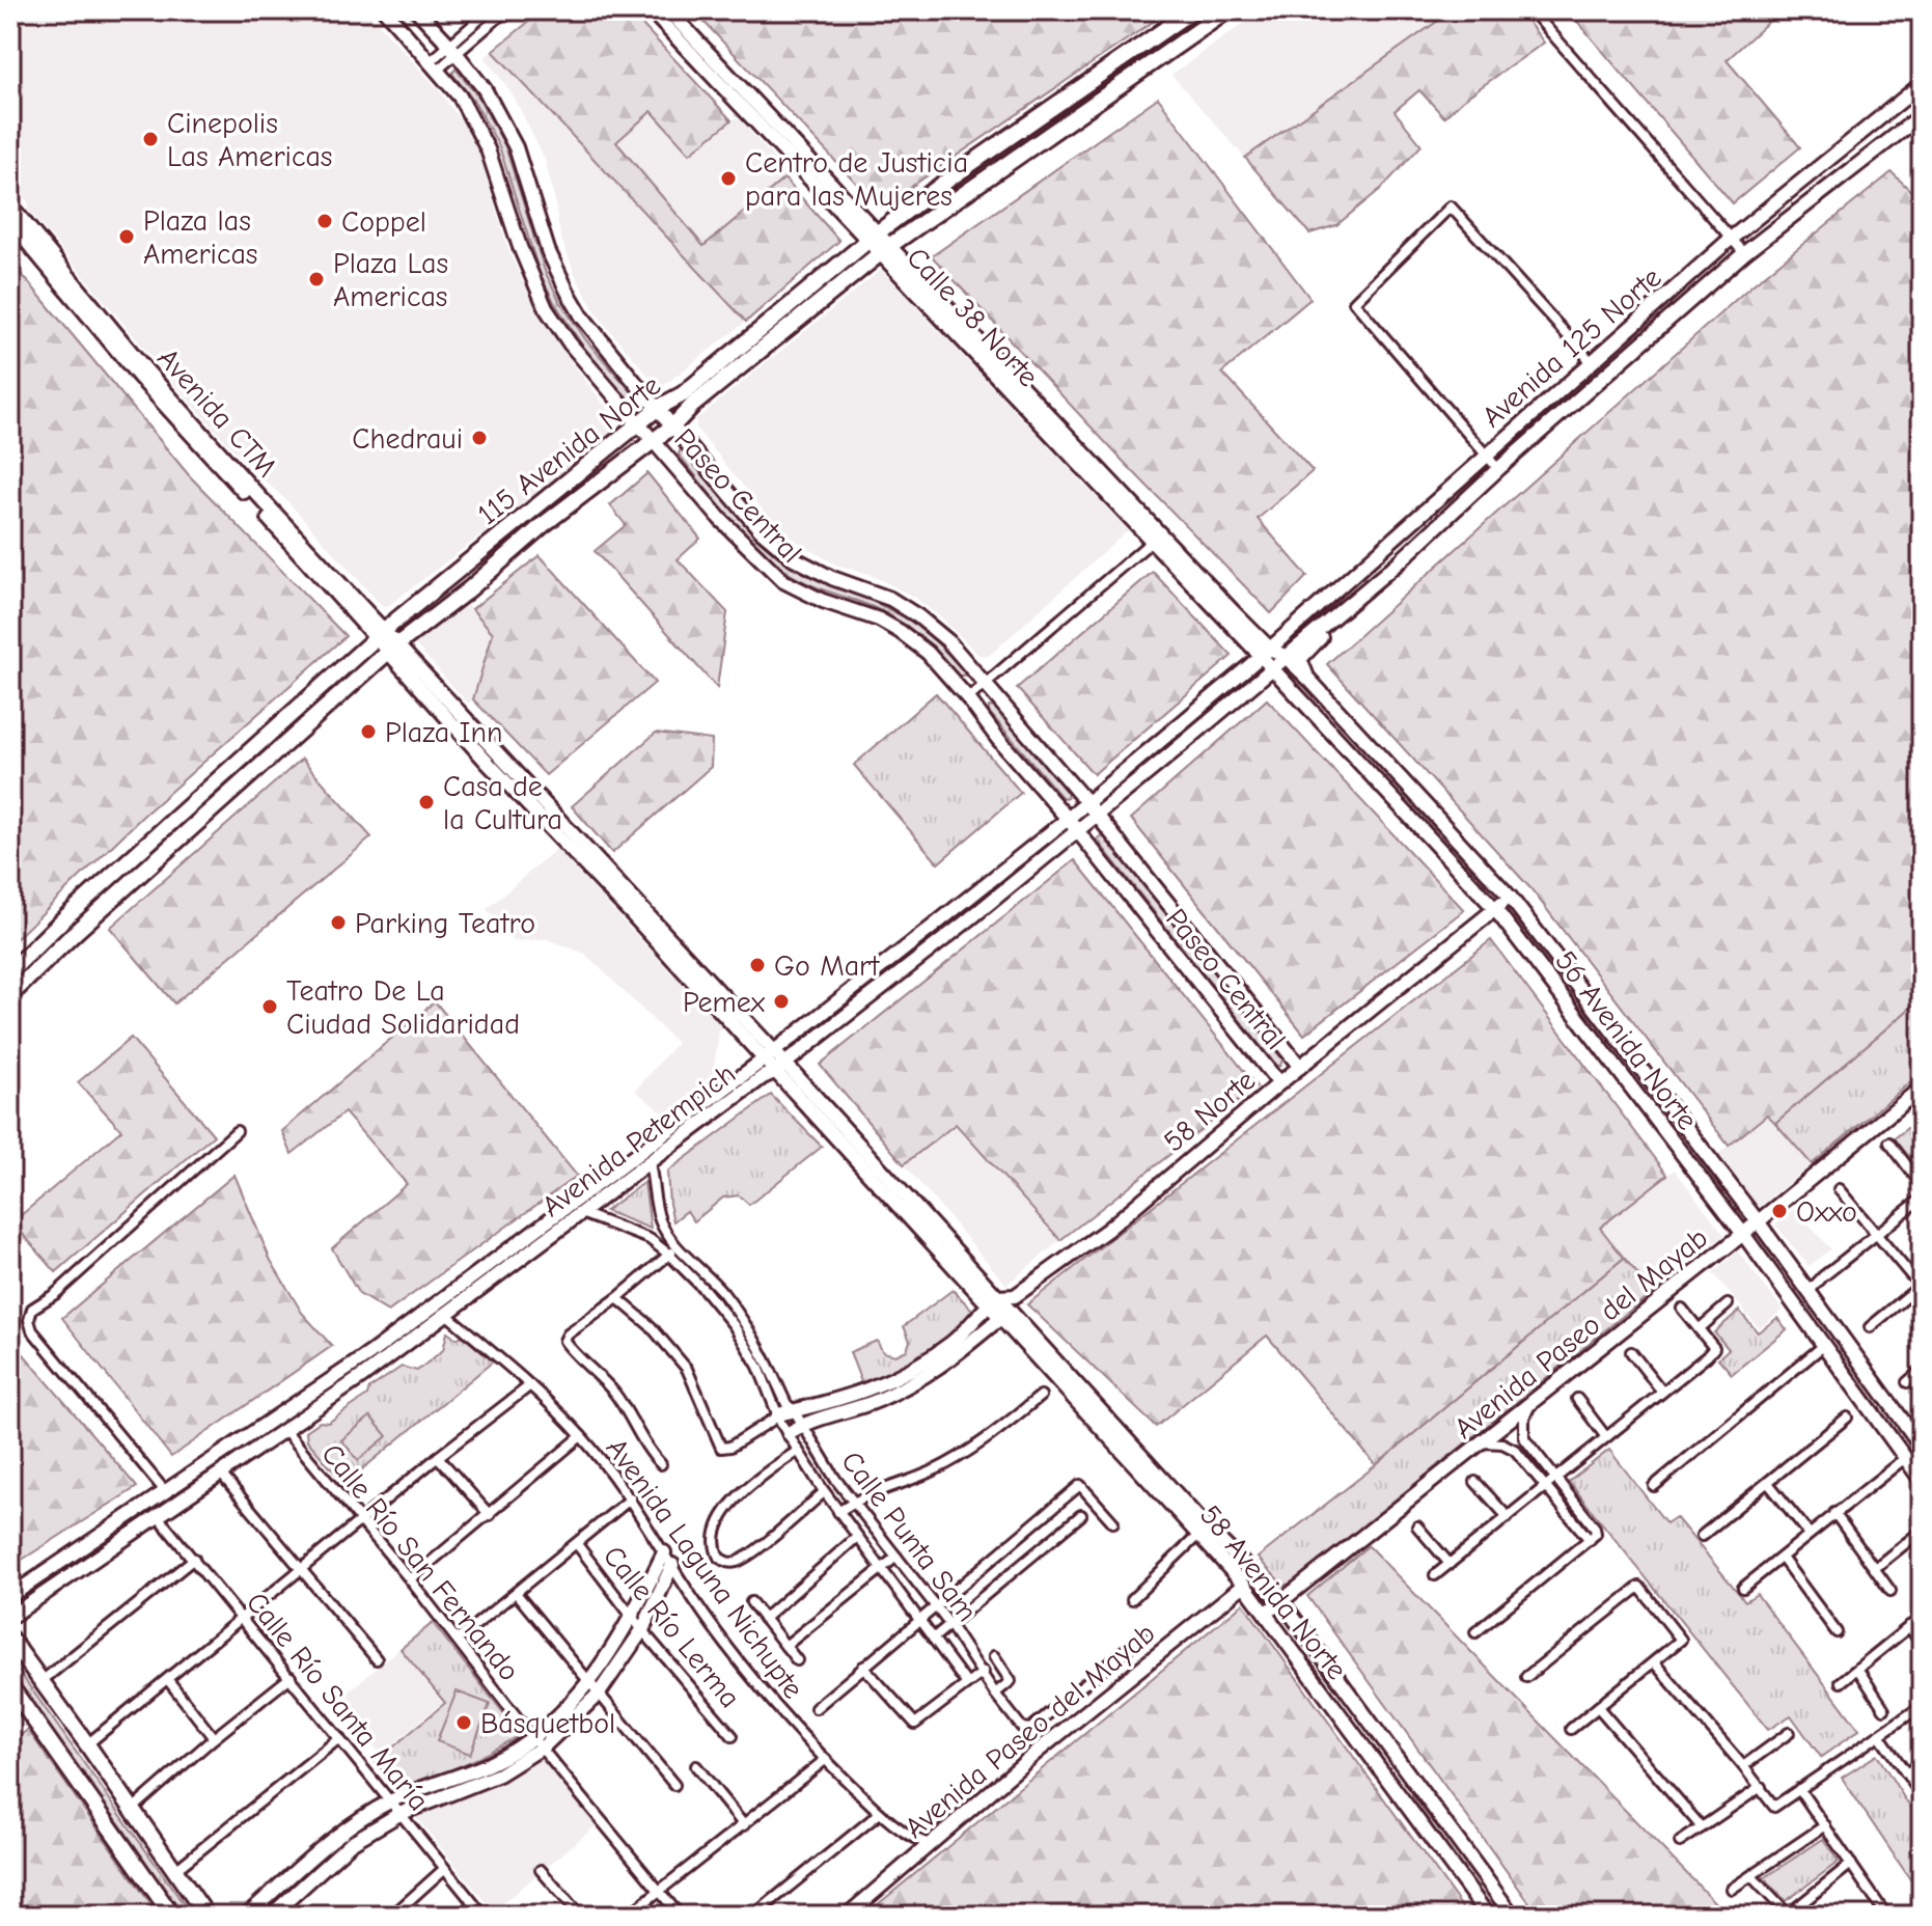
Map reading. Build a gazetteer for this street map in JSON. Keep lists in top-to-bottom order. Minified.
{"streets":{"main road":["Calle 38 Norte","Avenida 125 Norte","Avenida CTM","115 Avenida Norte","Paseo Central","56 Avenida Norte","58 Norte","Avenida Petempich","Avenida Paseo del Mayab","58 Avenida Norte"],"street":["Calle Punta Sam","Calle Río San Fernando","Avenida Laguna Nichupte","Calle Río Lerma","Calle Río Santa María"]},"crossings":[["Calle 38 Norte","Avenida 125 Norte"],["Calle 38 Norte","115 Avenida Norte"],["Calle 38 Norte","56 Avenida Norte"],["Calle 38 Norte","Avenida Petempich"],["Avenida 125 Norte","56 Avenida Norte"],["Avenida 125 Norte","Avenida Petempich"],["Avenida CTM","115 Avenida Norte"],["Avenida CTM","Avenida Petempich"],["115 Avenida Norte","Paseo Central"],["Paseo Central","58 Norte"],["Paseo Central","Avenida Petempich"],["56 Avenida Norte","58 Norte"],["56 Avenida Norte","Avenida Petempich"],["56 Avenida Norte","Avenida Paseo del Mayab"],["58 Norte","Calle Punta Sam"],["58 Norte","58 Avenida Norte"],["Avenida Petempich","Calle Punta Sam"],["Avenida Petempich","Calle Río San Fernando"],["Avenida Petempich","Avenida Laguna Nichupte"],["Avenida Petempich","Calle Río Santa María"],["Avenida Paseo del Mayab","Avenida Laguna Nichupte"],["Avenida Paseo del Mayab","58 Avenida Norte"]],"places":["Cinepolis Las Americas","Centro de Justicia para las Mujeres","Coppel","Plaza las Americas","Plaza Las Americas","Chedraui","Plaza Inn","Casa de la Cultura","Parking Teatro","Go Mart","Pemex","Teatro De La Ciudad Solidaridad","Oxxo","Básquetbol"]}
